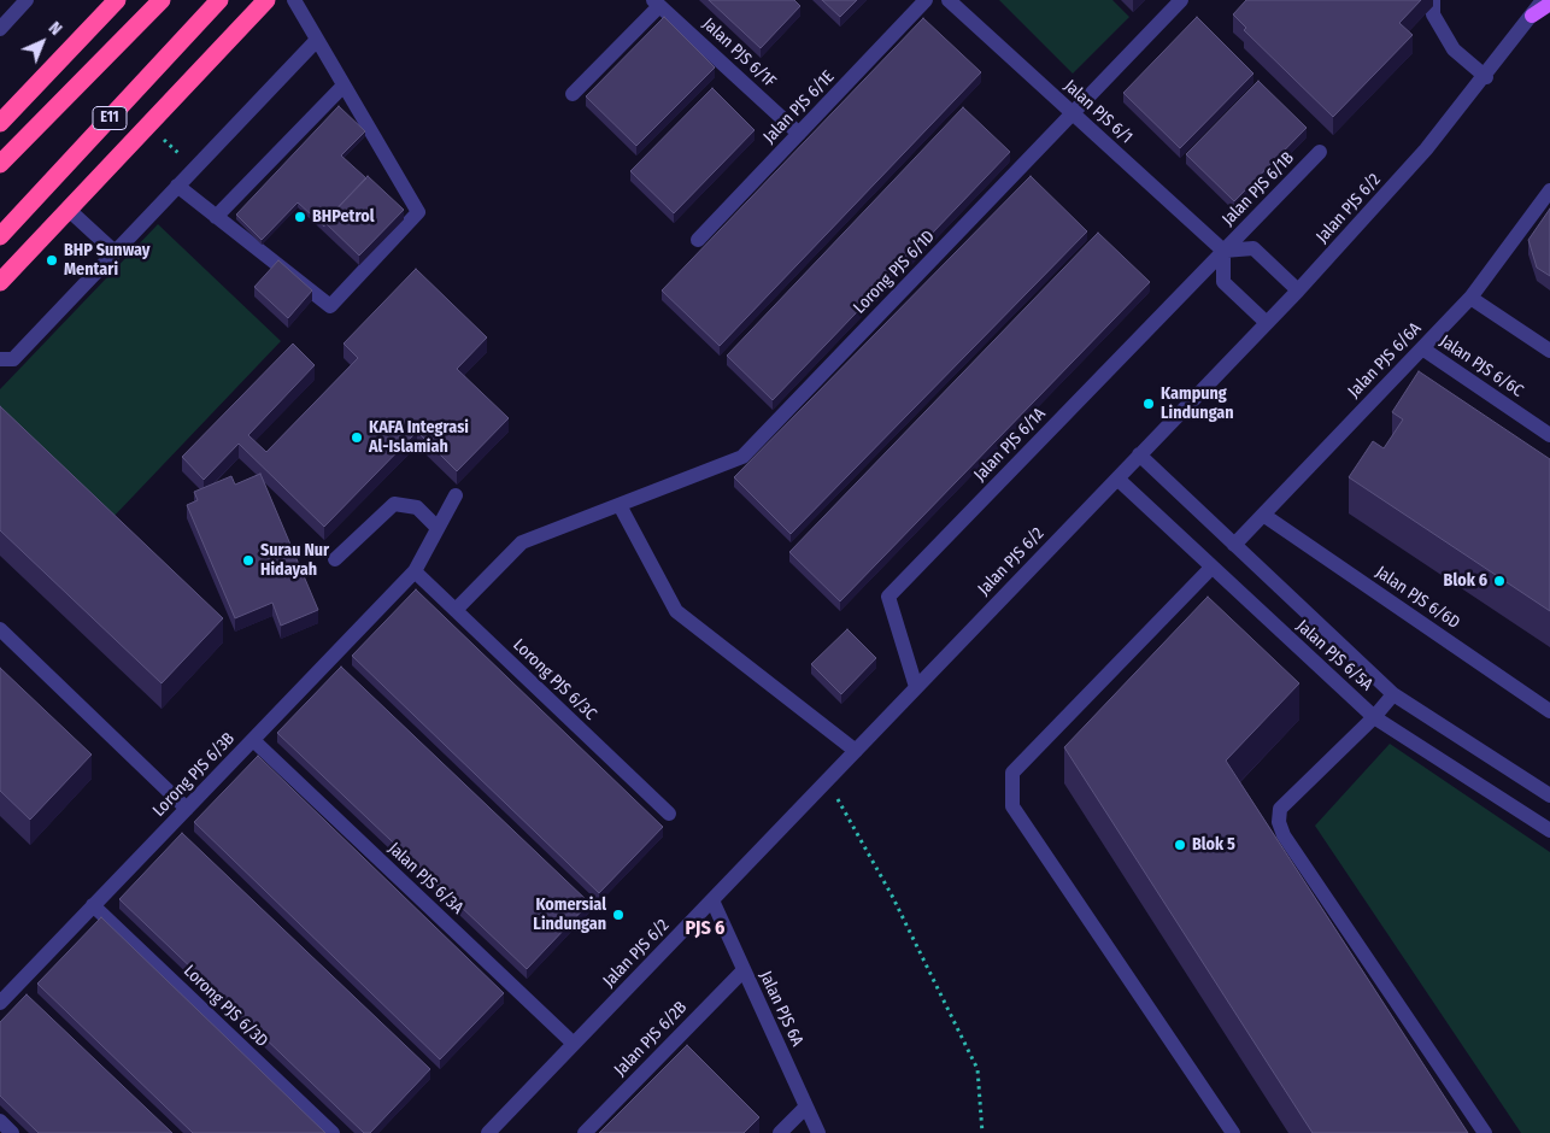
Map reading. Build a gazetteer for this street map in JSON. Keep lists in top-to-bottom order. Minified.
{"streets":{"highway":["E11"],"street":["Jalan PJS 6/1F","Jalan PJS 6/1E","Jalan PJS 6/1","Jalan PJS 6/1B","Jalan PJS 6/2","Lorong PJS 6/1D","Jalan PJS 6/6A","Jalan PJS 6/6C","Jalan PJS 6/1A","Jalan PJS 6/6D","Jalan PJS 6/5A","Lorong PJS 6/3C","Lorong PJS 6/3B","Jalan PJS 6/3A","Lorong PJS 6/3D","Jalan PJS 6A","Jalan PJS 6/2B"]},"crossings":[["Jalan PJS 6/1F","Jalan PJS 6/1E"],["Jalan PJS 6/1","Jalan PJS 6/1B"],["Jalan PJS 6/1","Lorong PJS 6/1D"],["Jalan PJS 6/1","Jalan PJS 6/1A"],["Jalan PJS 6/1B","Jalan PJS 6/1A"],["Jalan PJS 6/2","Jalan PJS 6/1A"],["Jalan PJS 6/2","Jalan PJS 6/5A"],["Jalan PJS 6/2","Jalan PJS 6/3A"],["Jalan PJS 6/2","Jalan PJS 6A"],["Jalan PJS 6/6A","Jalan PJS 6/6C"],["Jalan PJS 6/6A","Jalan PJS 6/6D"],["Jalan PJS 6/6A","Jalan PJS 6/5A"],["Lorong PJS 6/3C","Lorong PJS 6/3B"],["Lorong PJS 6/3B","Jalan PJS 6/3A"],["Lorong PJS 6/3B","Lorong PJS 6/3D"],["Jalan PJS 6A","Jalan PJS 6/2B"]],"districts":["PJS 6"],"places":["BHPetrol","BHP Sunway Mentari","Kampung Lindungan","KAFA Integrasi Al-Islamiah","Surau Nur Hidayah","Blok 6","Blok 5","Komersial Lindungan"],"north":"top right"}
